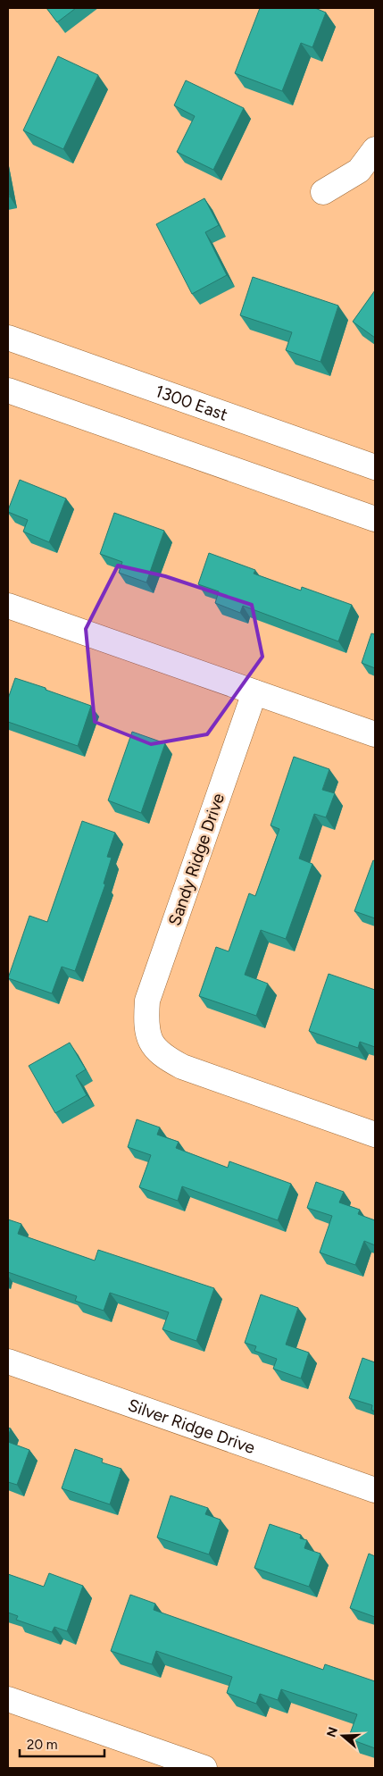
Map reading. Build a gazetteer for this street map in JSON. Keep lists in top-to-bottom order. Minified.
{"streets":{"street":["1300 East","Sandy Ridge Drive","Silver Ridge Drive"]},"scale_bar":"20 m","north":"left"}
